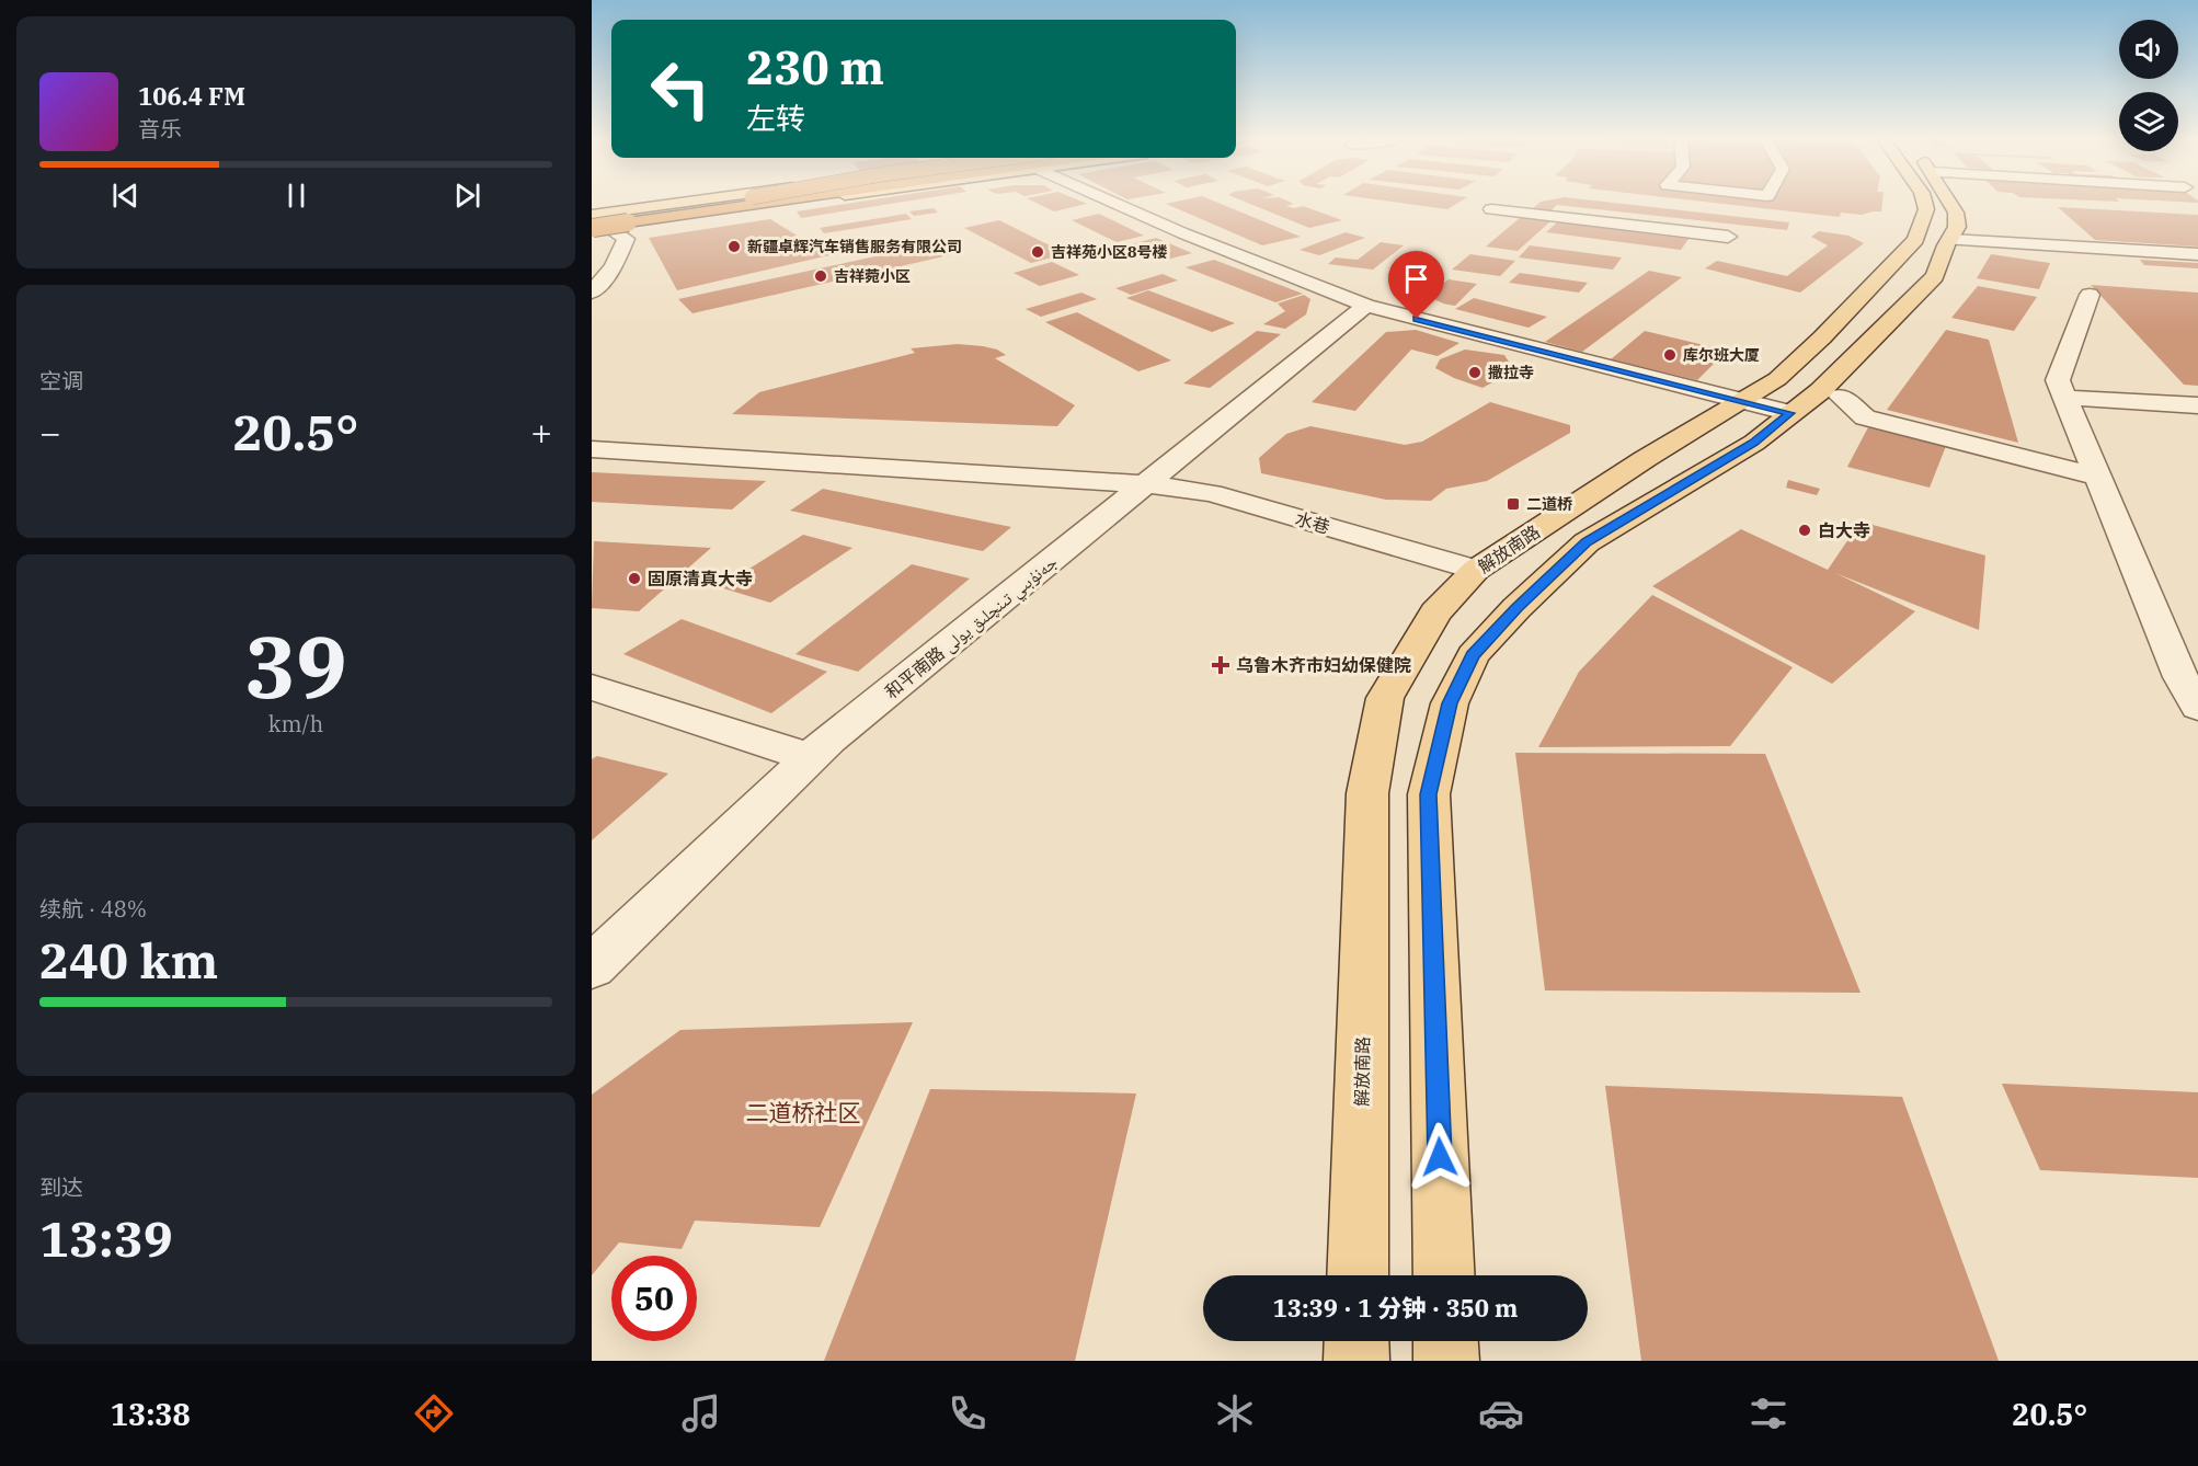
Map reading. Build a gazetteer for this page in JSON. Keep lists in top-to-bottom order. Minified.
{"streets":{"main road":["解放南路"],"street":["水巷","和平南路 جەنۇبىي تىنچلىق يولى"]},"crossings":[["水巷","解放南路"],["水巷","和平南路 جەنۇبىي تىنچلىق يولى"]],"districts":["二道桥社区"],"places":{"other":["新疆卓辉汽车销售服务有限公司","吉祥苑小区8号楼","吉祥菀小区","库尔班大厦","撒拉寺","白大寺","固原清真大寺"],"transit":["二道桥"],"health":["乌鲁木齐市妇幼保健院"]},"page":{"turn":["230 m","左转"],"song":["106.4 FM","音乐"],"tile":["空调",["39","km/h"],["续航 · 48%","240 km"],["到达","13:39"]],"heat":["−","20.5°","+"],"limit":"50","trip":"13:39 · 1 分钟 · 350 m","tabs":["13:38","20.5°"]}}
